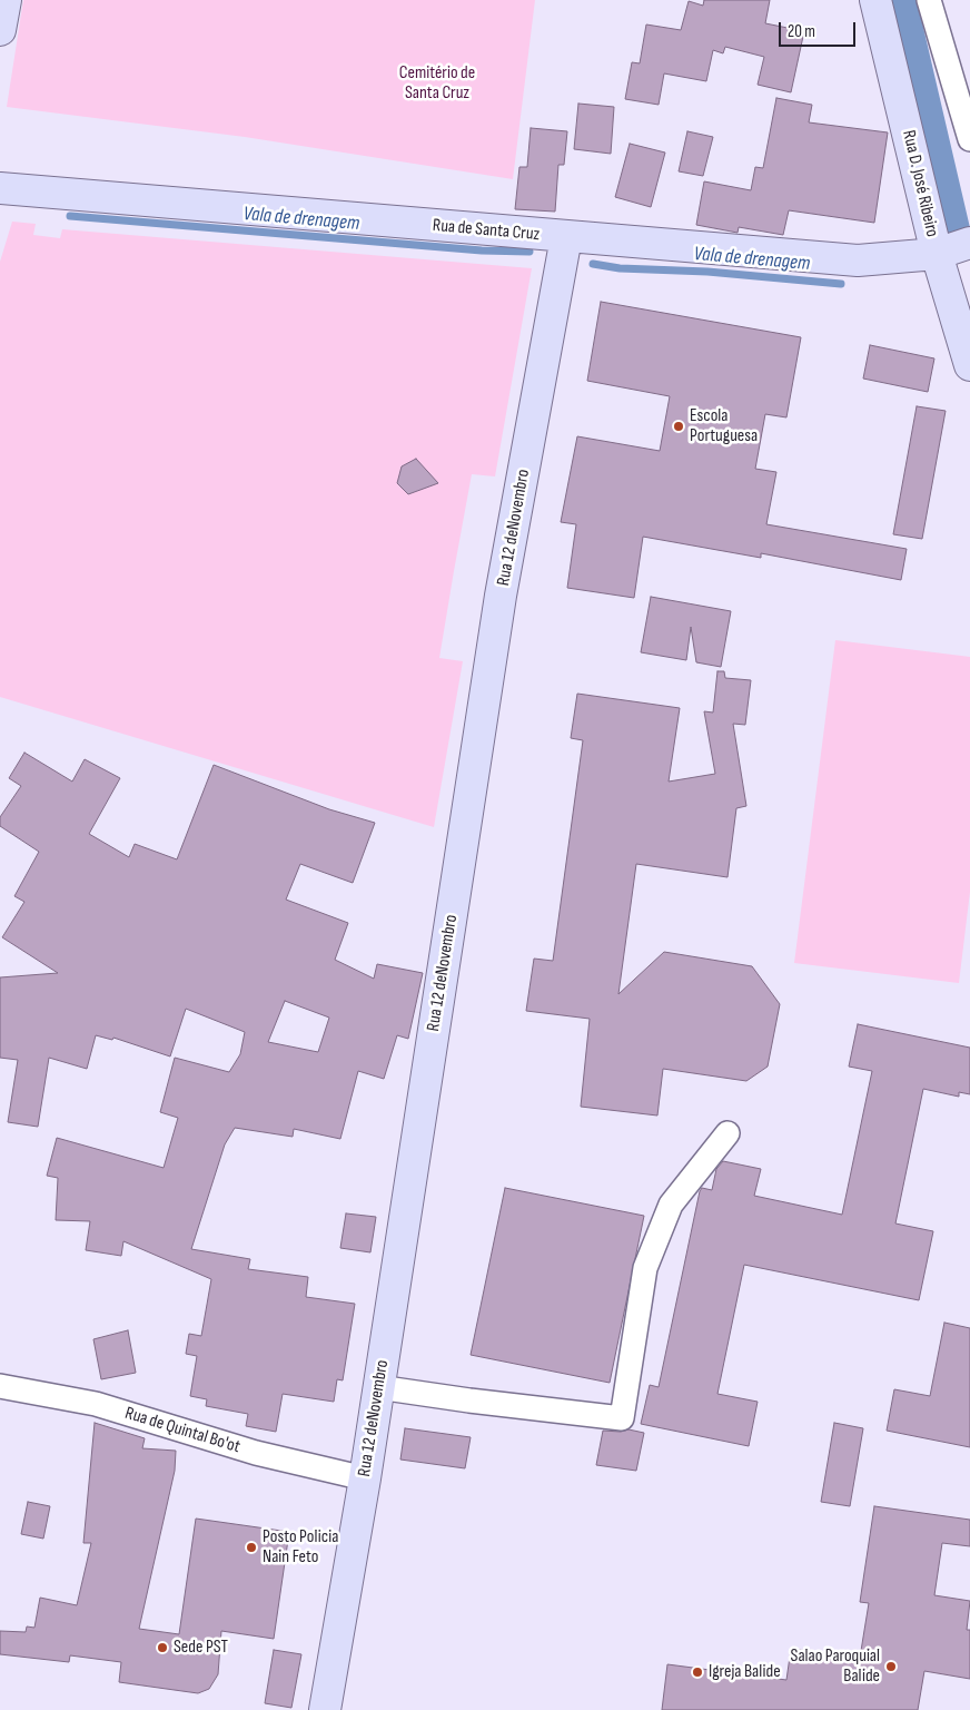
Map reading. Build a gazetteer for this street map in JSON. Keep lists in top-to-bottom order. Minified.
{"streets":{"street":["Rua D. José Ribeiro","Rua de Santa Cruz","Rua 12 deNovembro","Rua de Quintal Bo'ot"]},"crossings":[["Rua D. José Ribeiro","Rua de Santa Cruz"],["Rua de Santa Cruz","Rua 12 deNovembro"],["Rua 12 deNovembro","Rua de Quintal Bo'ot"]],"water":["Vala de drenagem"],"parks":["Cemitério de Santa Cruz"],"places":["Escola Portuguesa","Posto Policia Nain Feto","Sede PST","Salao Paroquial Balide","Igreja Balide"],"scale_bar":"20 m"}
